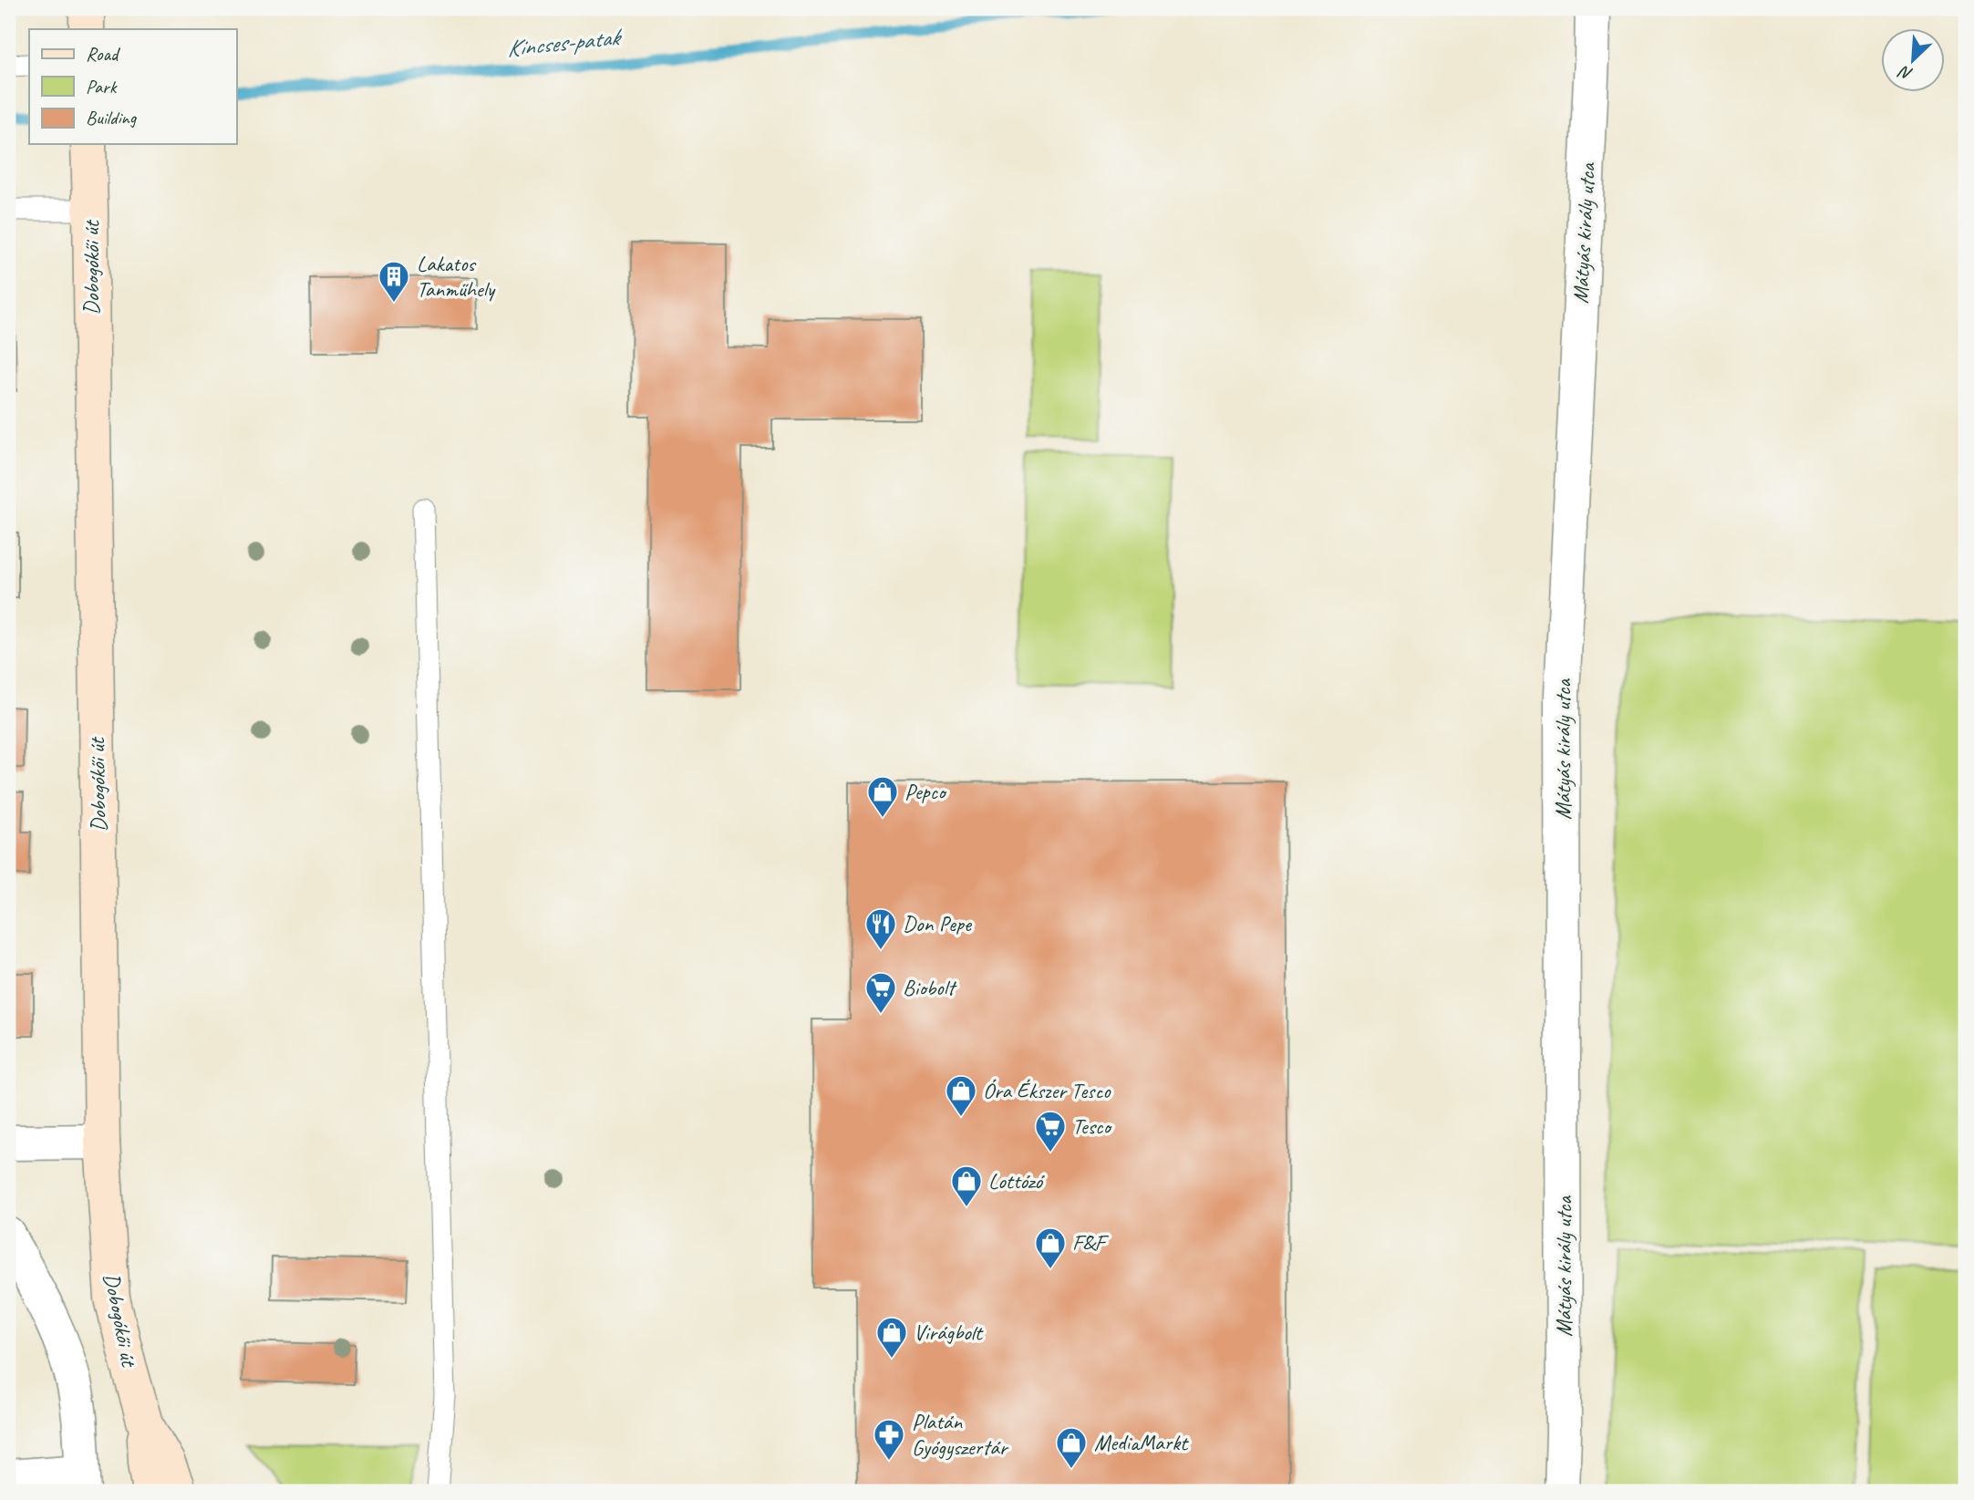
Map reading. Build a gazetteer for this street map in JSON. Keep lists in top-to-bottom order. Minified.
{"streets":{"main road":["Dobogókői út"],"street":["Mátyás király utca"]},"water":["Kincses-patak"],"places":{"building":["Lakatos Tanműhely"],"shop":["Pepco","Óra Ékszer Tesco","Lottózó","F&F","Virágbolt","MediaMarkt"],"restaurant":["Don Pepe"],"supermarket":["Biobolt","Tesco"],"pharmacy":["Platán Gyógyszertár"]},"legend":["Road","Park","Building"],"north":"bottom left"}
